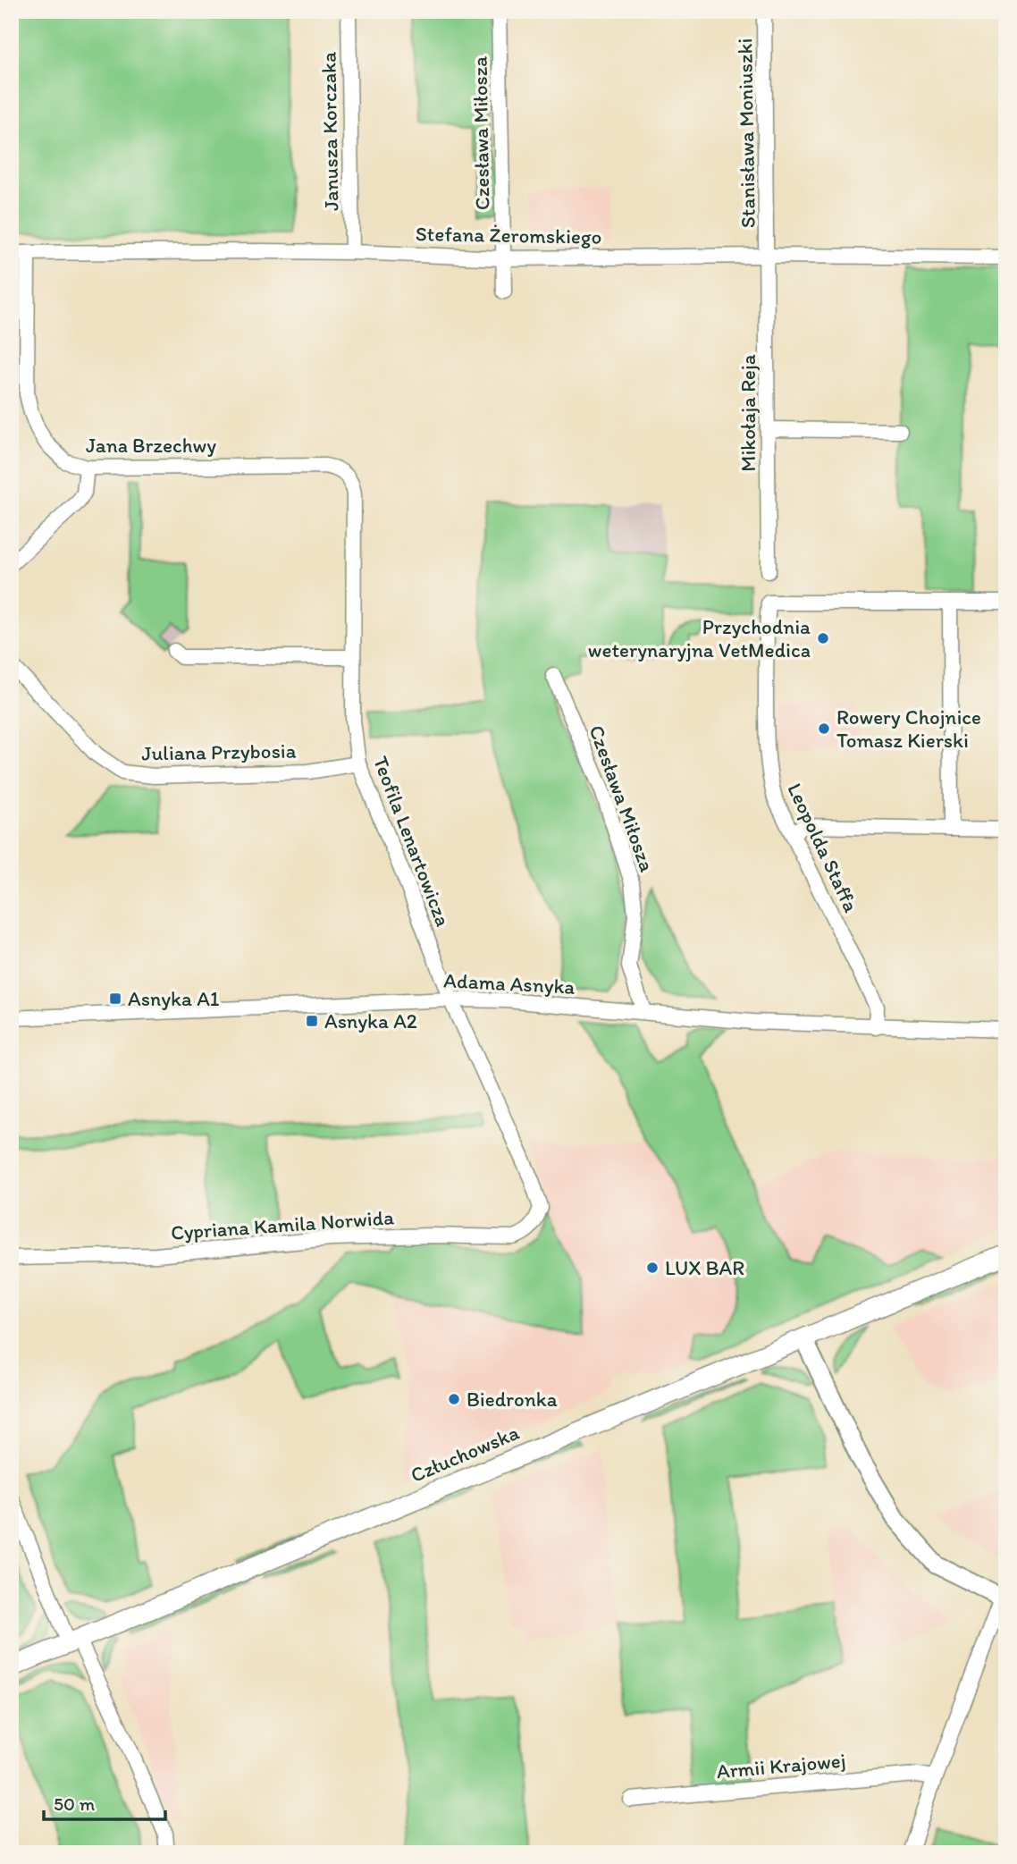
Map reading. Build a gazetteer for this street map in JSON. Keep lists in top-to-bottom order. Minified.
{"streets":{"main road":["Człuchowska"],"street":["Janusza Korczaka","Czesława Miłosza","Stanisława Moniuszki","Stefana Żeromskiego","Mikołaja Reja","Jana Brzechwy","Juliana Przybosia","Teofila Lenartowicza","Leopolda Staffa","Adama Asnyka","Cypriana Kamila Norwida","Armii Krajowej"]},"crossings":[["Janusza Korczaka","Stefana Żeromskiego"],["Czesława Miłosza","Stefana Żeromskiego"],["Czesława Miłosza","Adama Asnyka"],["Stanisława Moniuszki","Stefana Żeromskiego"],["Stanisława Moniuszki","Mikołaja Reja"],["Stefana Żeromskiego","Mikołaja Reja"],["Stefana Żeromskiego","Jana Brzechwy"],["Jana Brzechwy","Teofila Lenartowicza"],["Juliana Przybosia","Teofila Lenartowicza"],["Teofila Lenartowicza","Adama Asnyka"],["Teofila Lenartowicza","Cypriana Kamila Norwida"],["Leopolda Staffa","Adama Asnyka"]],"places":{"other":["Przychodnia weterynaryjna VetMedica","Rowery Chojnice Tomasz Kierski","LUX BAR","Biedronka"],"transit":["Asnyka A1","Asnyka A2"]},"scale_bar":"50 m"}
